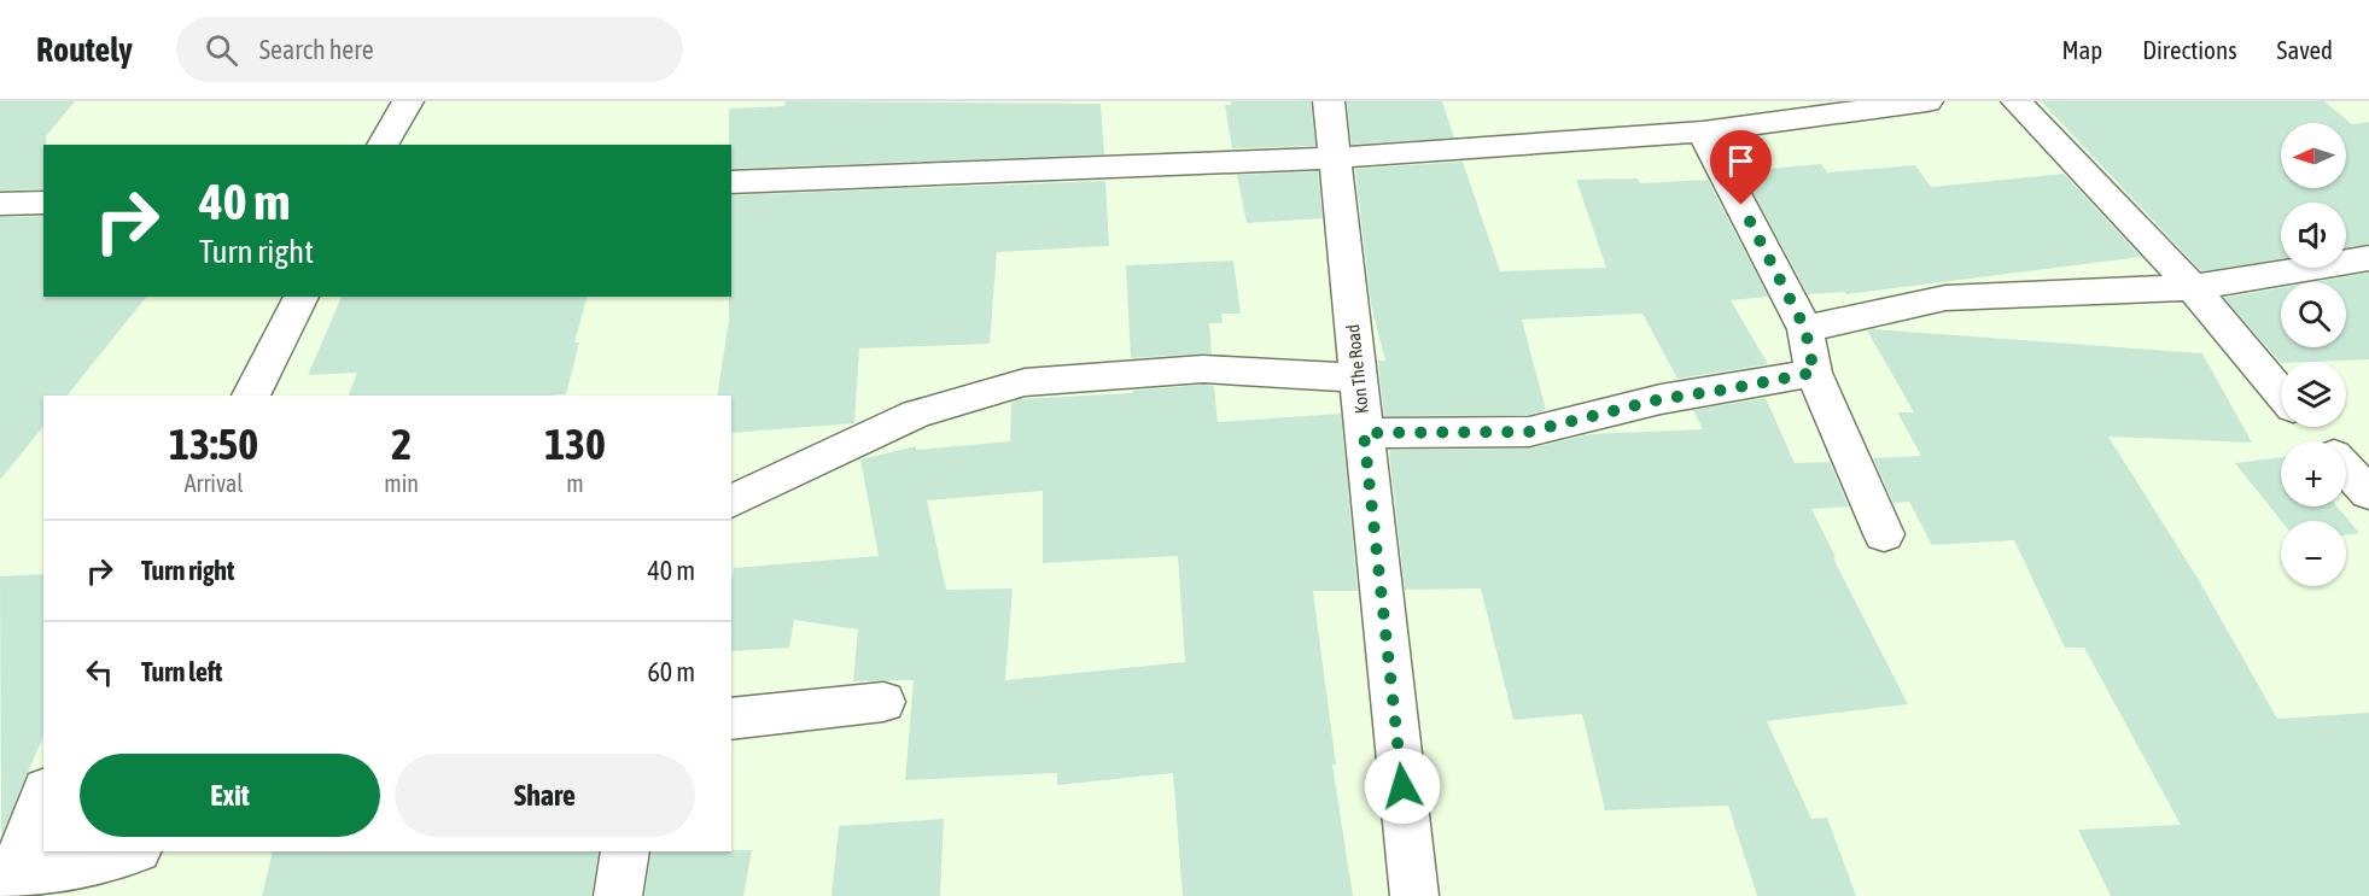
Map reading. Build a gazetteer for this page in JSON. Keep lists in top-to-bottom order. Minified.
{"streets":{"street":["Kon The Road"]},"north":"left","page":{"header":"Routely","search":"Search here","nav":["Map","Directions","Saved"],"map_buttons":["+","−"],"turn":["40 m","Turn right"],"eta":["13:50","Arrival","2","min","130","m"],"list":[{"name":"Turn right","value":"40 m"},{"name":"Turn left","value":"60 m"}],"buttons":["Exit","Share"]}}
